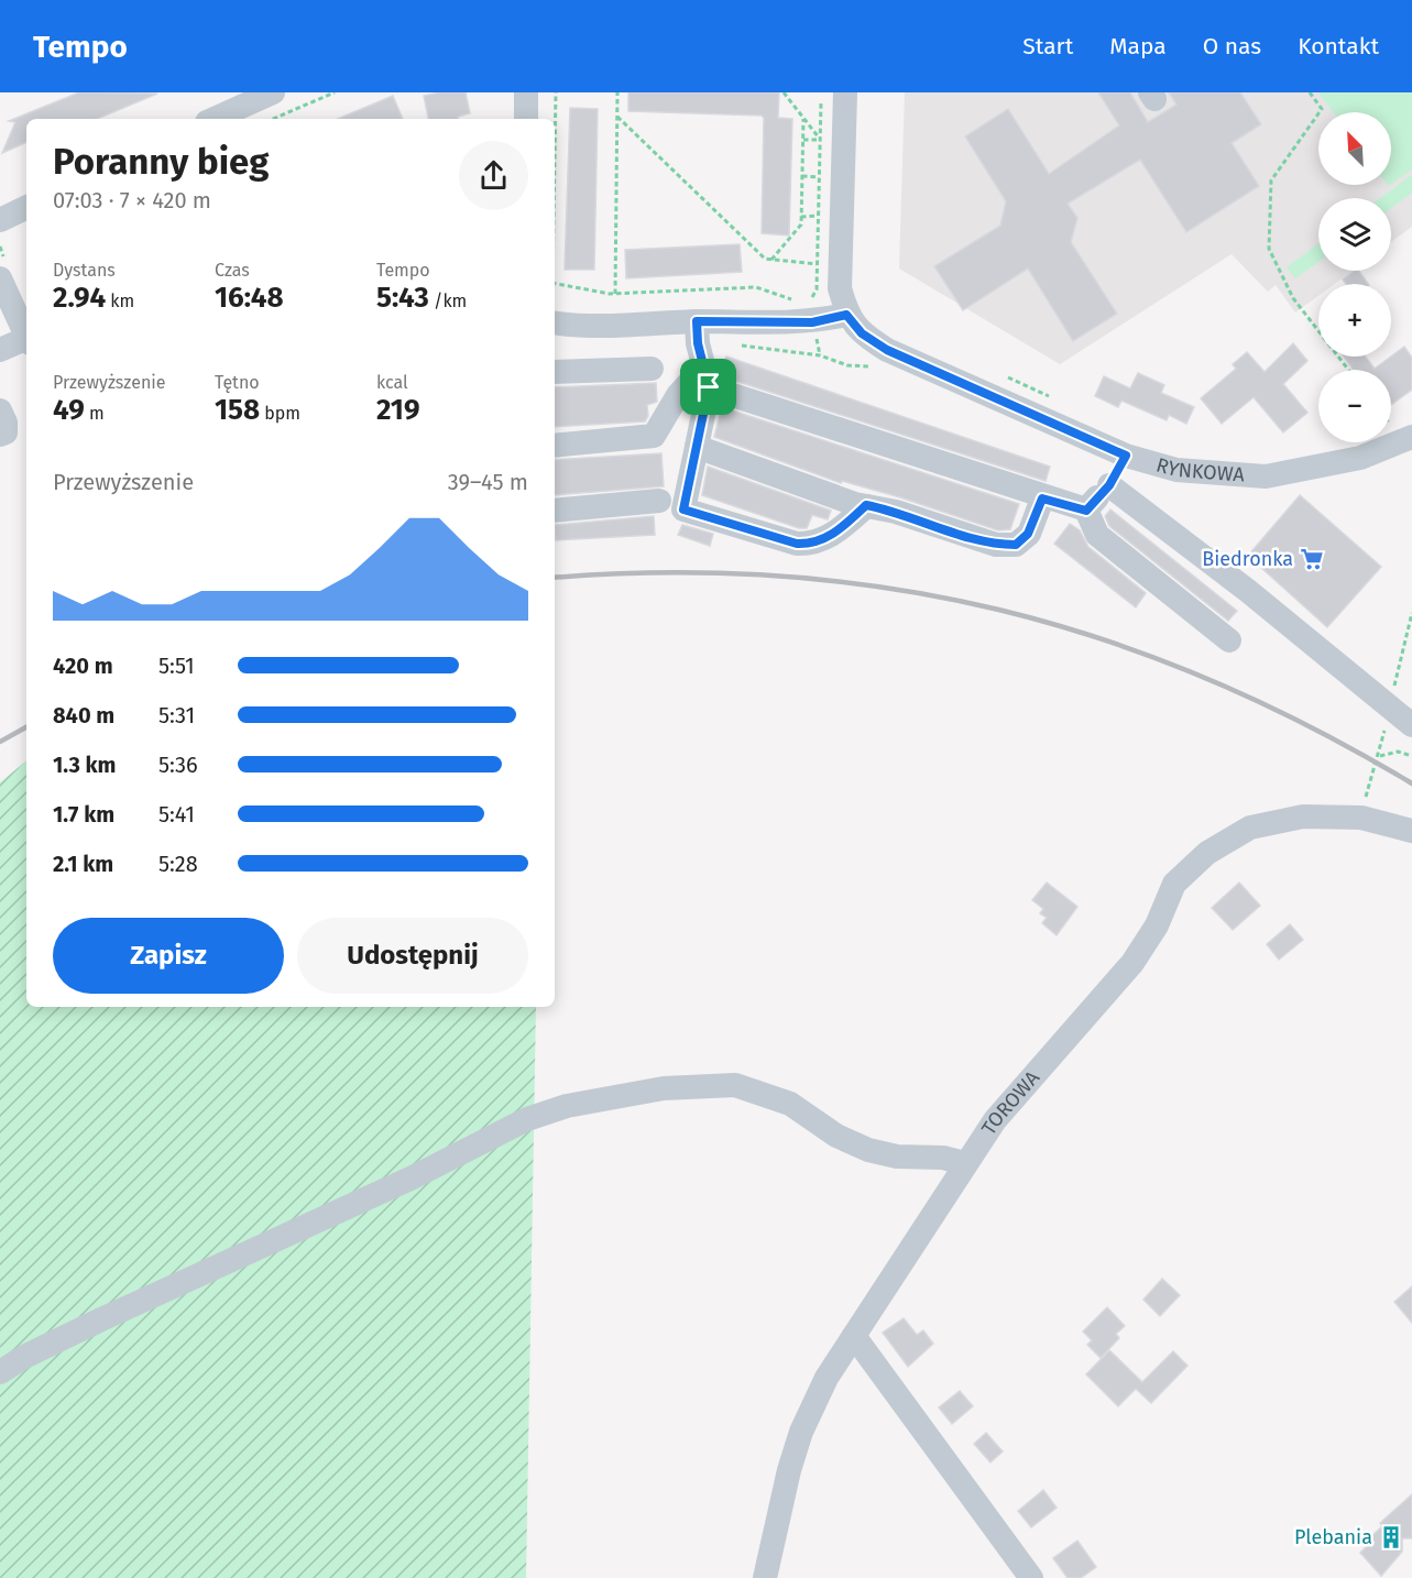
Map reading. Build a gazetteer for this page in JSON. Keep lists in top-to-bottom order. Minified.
{"streets":{"street":["RYNKOWA","TOROWA"]},"places":{"supermarket":["Biedronka"],"building":["Plebania"]},"north":"top left","page":{"header":"Tempo","nav":["Start","Mapa","O nas","Kontakt"],"map_buttons":["+","−"],"heading":["Poranny bieg","07:03 · 7 × 420 m"],"stats":[["Dystans","2.94 km"],["Czas","16:48"],["Tempo","5:43 /km"],["Przewyższenie","49 m"],["Tętno","158 bpm"],["kcal","219"]],"chart":["Przewyższenie","39–45 m"],"list":[{"name":"420 m","note":"5:51"},{"name":"840 m","note":"5:31"},{"name":"1.3 km","note":"5:36"},{"name":"1.7 km","note":"5:41"},{"name":"2.1 km","note":"5:28"}],"buttons":["Zapisz","Udostępnij"]}}
